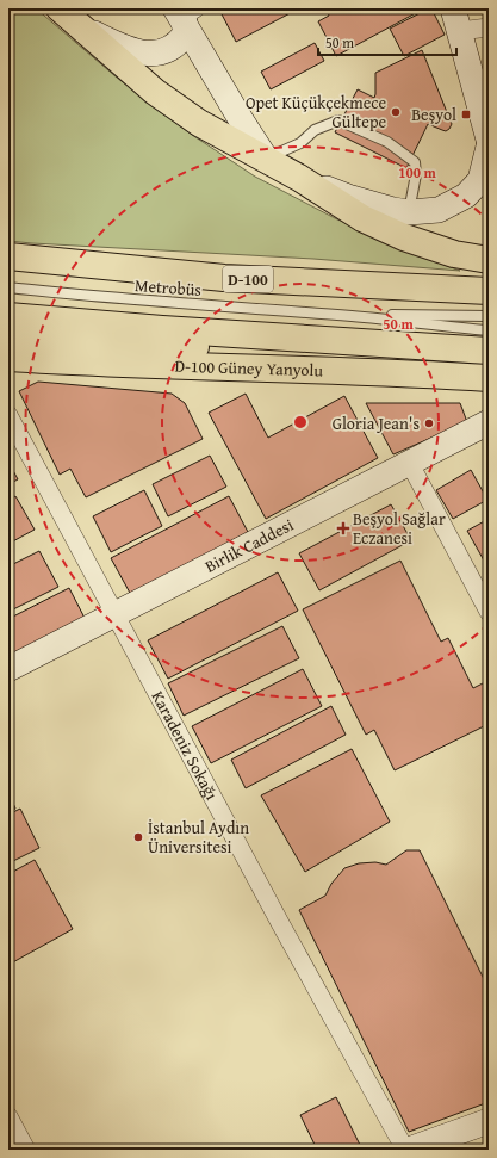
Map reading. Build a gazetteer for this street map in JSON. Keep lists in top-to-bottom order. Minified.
{"streets":{"main road":["D-100","D-100 Güney Yanyolu"],"street":["Birlik Caddesi","Karadeniz Sokağı"],"lane":["Metrobüs"]},"crossings":[["Birlik Caddesi","Karadeniz Sokağı"]],"places":{"other":["Opet Küçükçekmece Gültepe","Gloria Jean's","İstanbul Aydın Üniversitesi"],"transit":["Beşyol"],"health":["Beşyol Sağlar Eczanesi"]},"scale_bar":"50 m","rings":["100 m","50 m"]}
